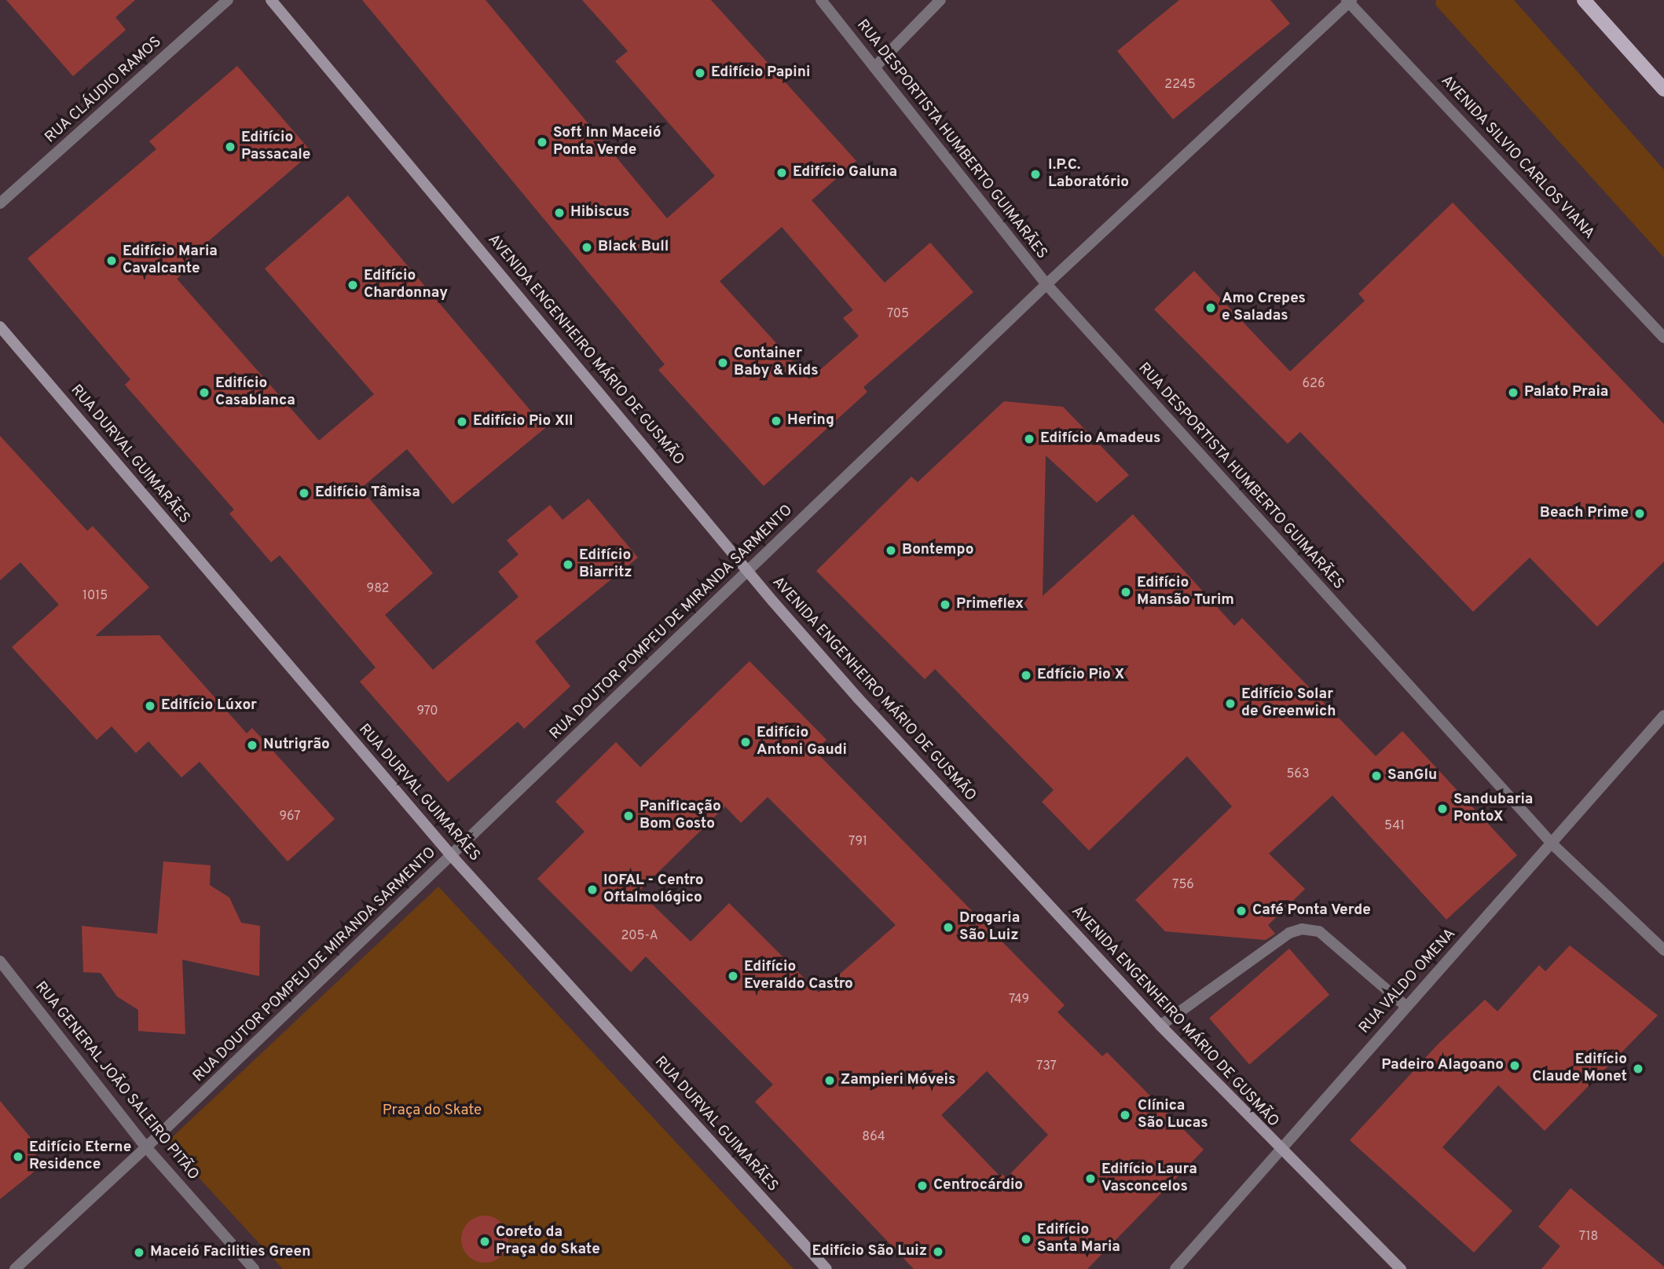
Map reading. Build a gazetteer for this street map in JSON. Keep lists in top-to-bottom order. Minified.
{"streets":{"street":["RUA CLÁUDIO RAMOS","RUA DESPORTISTA HUMBERTO GUIMARÃES","AVENIDA SILVIO CARLOS VIANA","AVENIDA ENGENHEIRO MÁRIO DE GUSMÃO","RUA DURVAL GUIMARÃES","RUA DOUTOR POMPEU DE MIRANDA SARMENTO","RUA VALDO OMENA","RUA GENERAL JOÃO SALEIRO PITÃO"]},"crossings":[["RUA DESPORTISTA HUMBERTO GUIMARÃES","RUA DOUTOR POMPEU DE MIRANDA SARMENTO"],["RUA DESPORTISTA HUMBERTO GUIMARÃES","RUA VALDO OMENA"],["AVENIDA SILVIO CARLOS VIANA","RUA DOUTOR POMPEU DE MIRANDA SARMENTO"],["AVENIDA ENGENHEIRO MÁRIO DE GUSMÃO","RUA DOUTOR POMPEU DE MIRANDA SARMENTO"],["AVENIDA ENGENHEIRO MÁRIO DE GUSMÃO","RUA VALDO OMENA"],["RUA DURVAL GUIMARÃES","RUA DOUTOR POMPEU DE MIRANDA SARMENTO"],["RUA DOUTOR POMPEU DE MIRANDA SARMENTO","RUA GENERAL JOÃO SALEIRO PITÃO"]],"parks":["Praça do Skate"],"places":["Edifício Papini","Soft Inn Maceió Ponta Verde","Edifício Passacale","Edifício Galuna","I.P.C. Laboratório","Hibiscus","Black Bull","Edifício Maria Cavalcante","Edifício Chardonnay","Amo Crepes e Saladas","Container Baby & Kids","Edifício Casablanca","Palato Praia","Hering","Edifício Pio XII","Edifício Amadeus","Edifício Tâmisa","Beach Prime","Bontempo","Edifício Biarritz","Edifício Mansão Turim","Primeflex","Edfício Pio X","Edifício Solar de Greenwich","Edifício Lúxor","Edifício Antoni Gaudi","Nutrigrão","SanGlu","Sandubaria PontoX","Panificação Bom Gosto","IOFAL - Centro Oftalmológico","Café Ponta Verde","Drogaria São Luiz","Edifício Everaldo Castro","Padeiro Alagoano","Edifício Claude Monet","Zampieri Móveis","Clínica São Lucas","Edifício Eterne Residence","Edifício Laura Vasconcelos","Centrocárdio","Edifício Santa Maria","Coreto da Praça do Skate","Edifício São Luiz","Maceió Facilities Green"],"house_numbers":["2245","705","626","982","1015","970","563","967","541","791","756","205-A","749","737","864","718"]}
